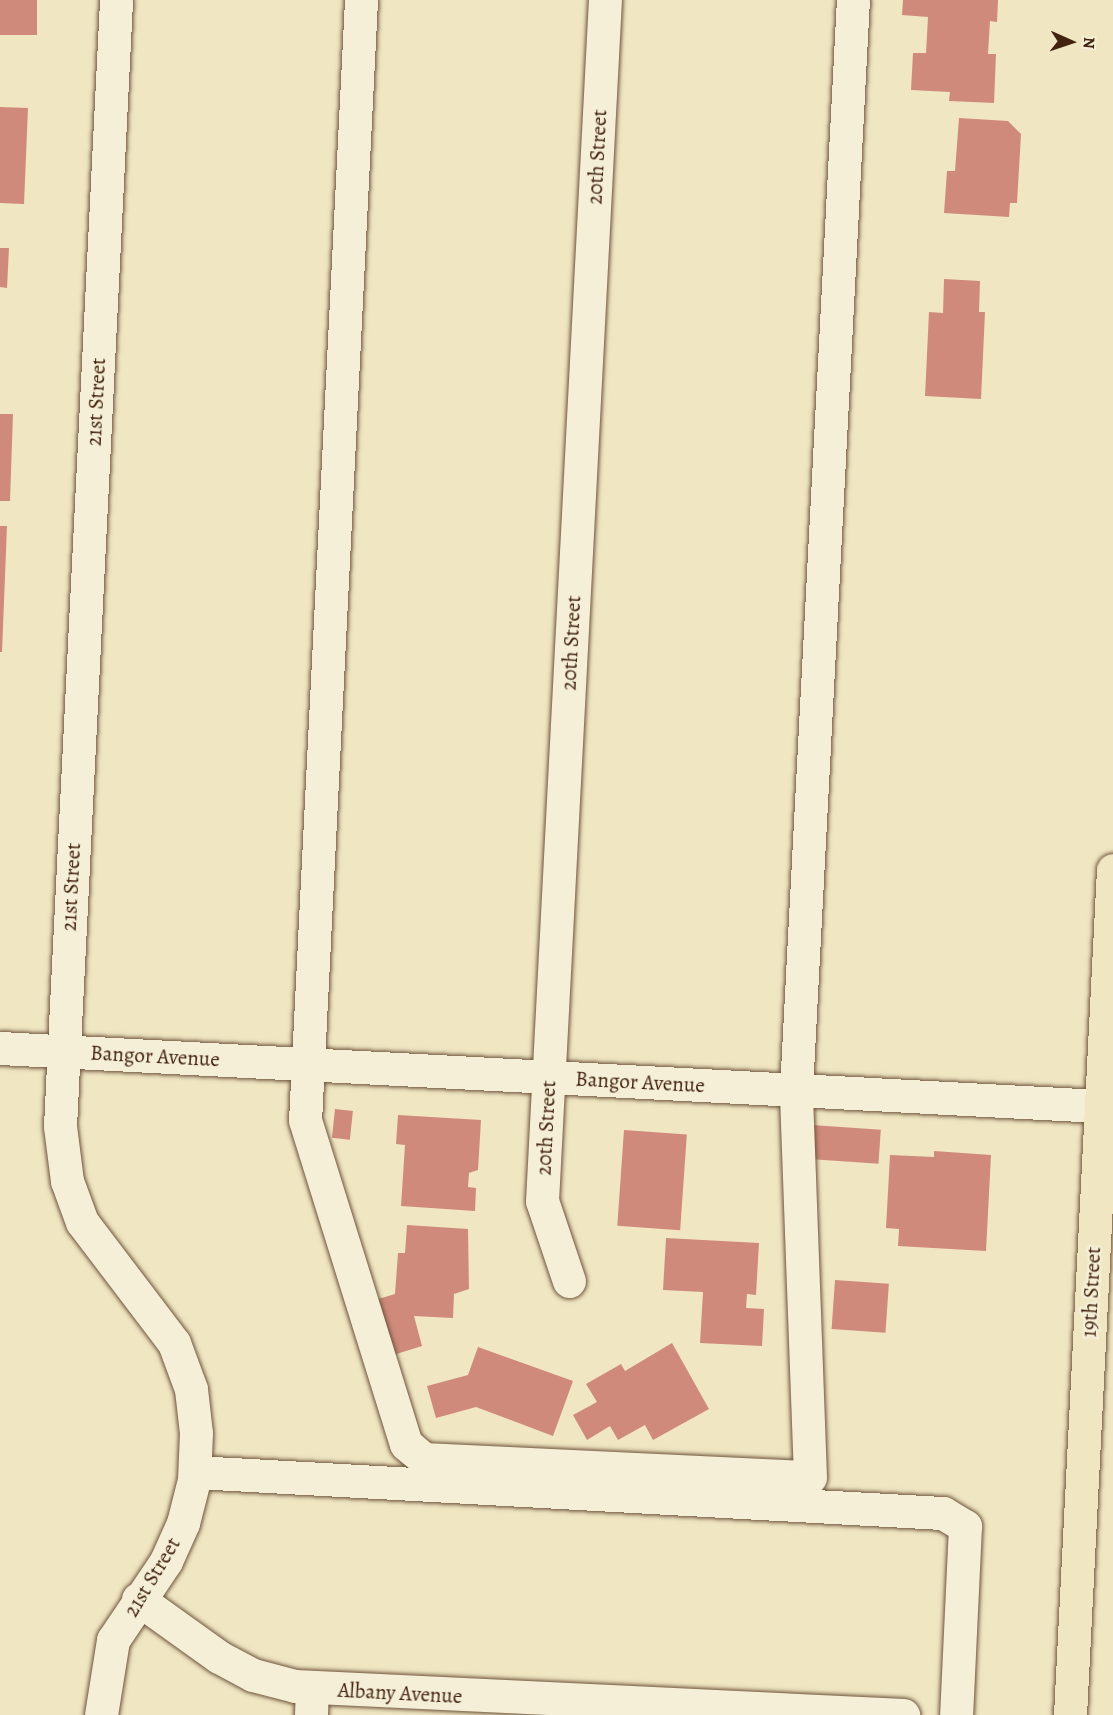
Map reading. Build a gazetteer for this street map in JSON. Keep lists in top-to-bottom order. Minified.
{"streets":{"main road":["19th Street"],"street":["20th Street","21st Street","Bangor Avenue","Albany Avenue"]},"crossings":[["20th Street","Bangor Avenue"],["21st Street","Bangor Avenue"],["21st Street","Albany Avenue"],["Bangor Avenue","19th Street"]],"north":"right"}
